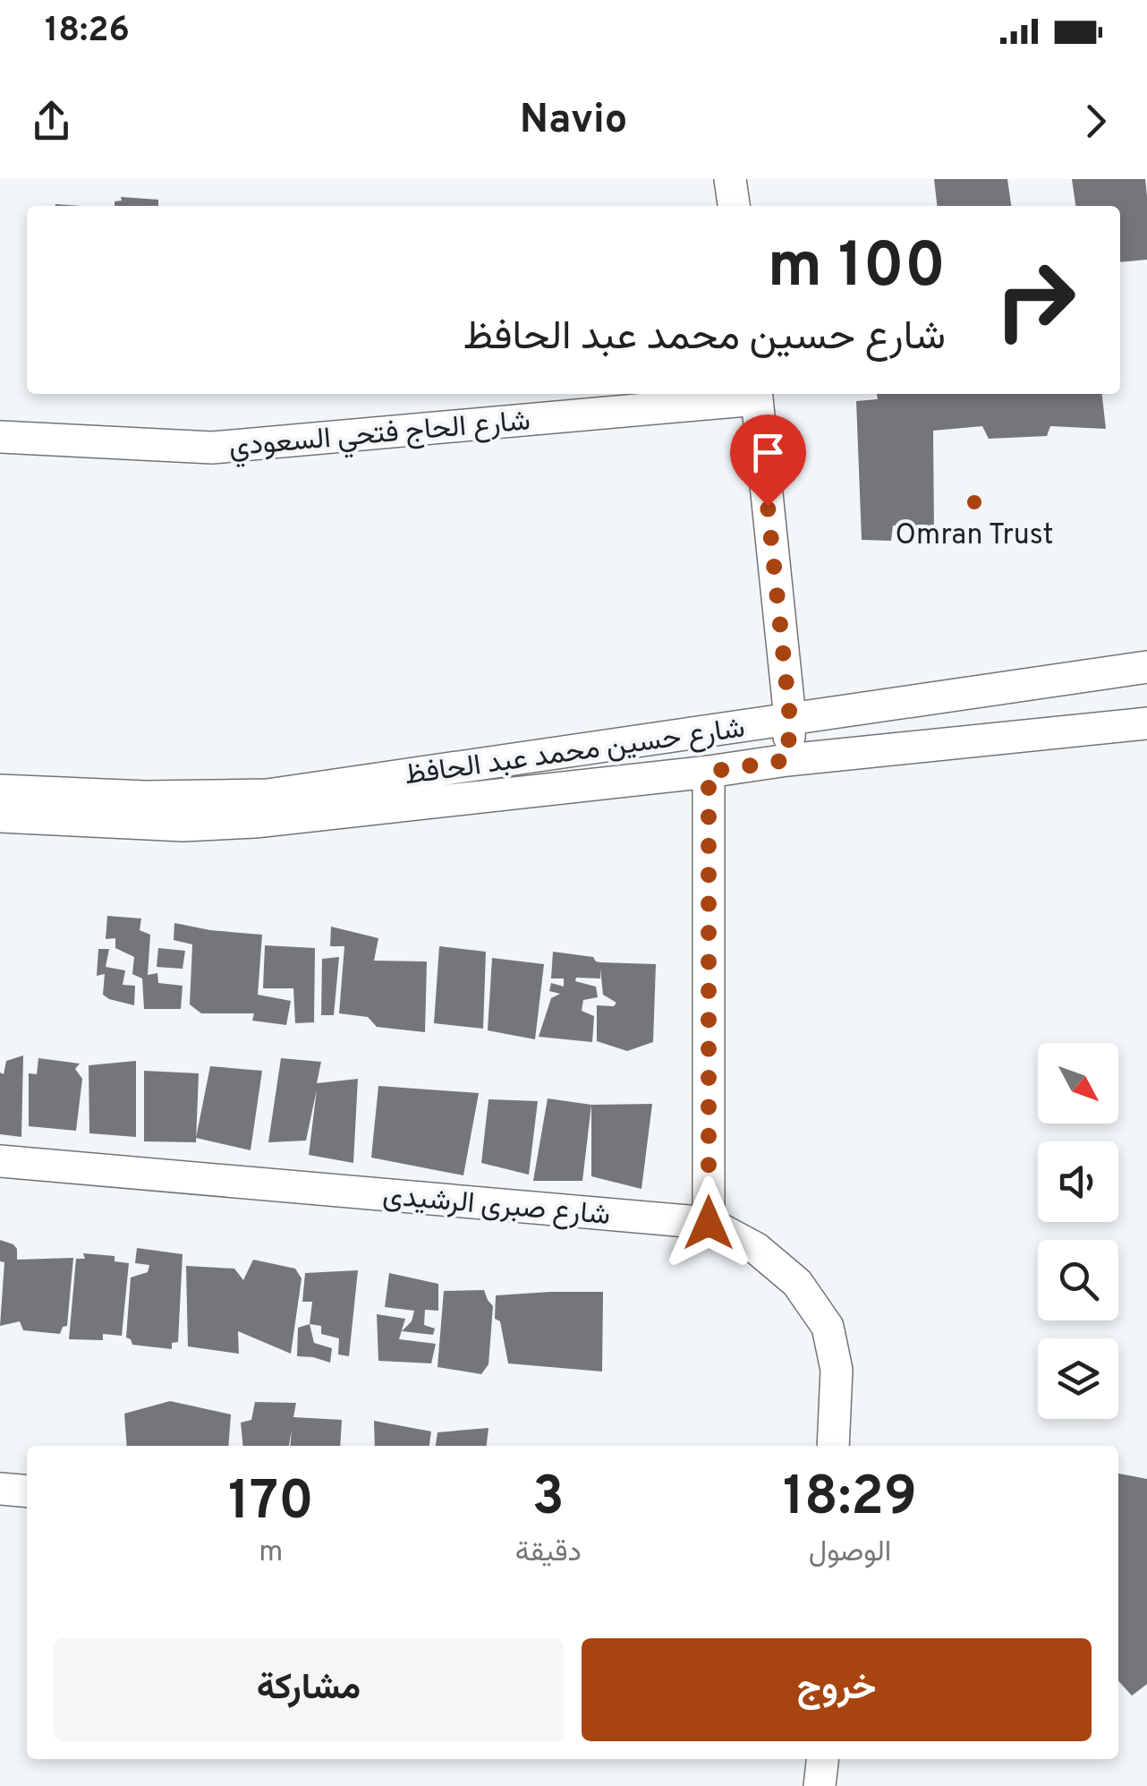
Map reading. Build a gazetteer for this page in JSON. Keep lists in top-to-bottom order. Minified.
{"streets":{"street":["شارع الحاج فتحي السعودي","شارع حسين محمد عبد الحافظ","شارع صبرى الرشيدى"]},"places":["Omran Trust"],"north":"bottom right","page":{"status":"18:26","header":"Navio","turn":["100 m","شارع حسين محمد عبد الحافظ"],"eta":["18:29","الوصول","3","دقيقة","170","m"],"buttons":["خروج","مشاركة"]}}
